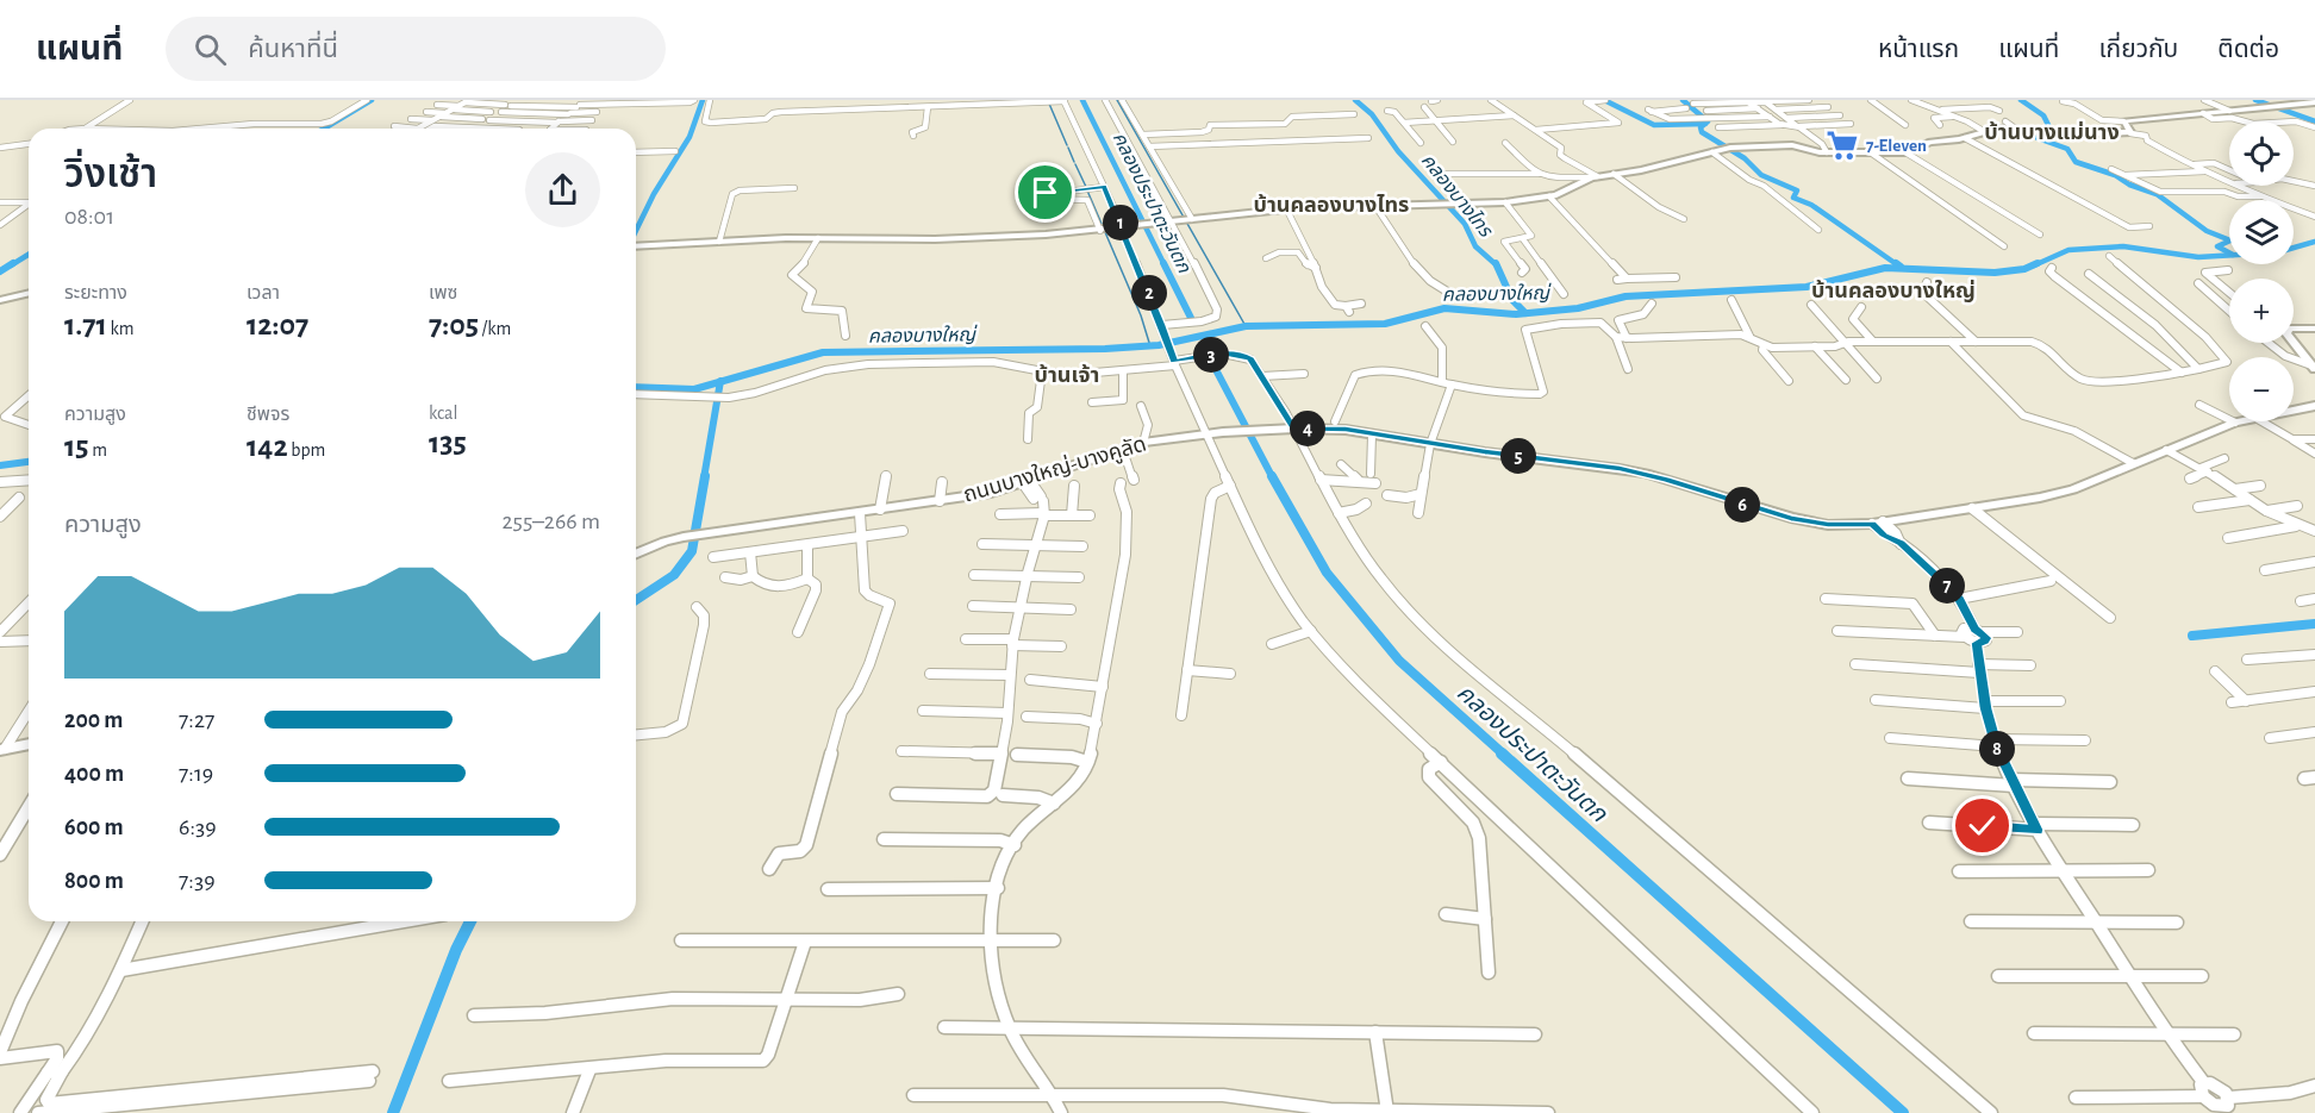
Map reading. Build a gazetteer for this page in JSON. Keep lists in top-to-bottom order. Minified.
{"streets":{"street":["ถนนบางใหญ่-บางคูลัด"]},"districts":["บ้านบางแม่นาง","บ้านคลองบางไทร","บ้านคลองบางใหญ่","บ้านเจ้า"],"water":["คลองบางไทร","คลองประปาตะวันตก","คลองบางใหญ่"],"places":{"supermarket":["7-Eleven"]},"page":{"header":"แผนที่","search":"ค้นหาที่นี่","nav":["หน้าแรก","แผนที่","เกี่ยวกับ","ติดต่อ"],"map_buttons":["+","−"],"heading":["วิ่งเช้า","08:01"],"pins":["1","2","3","4","5","6","7","8"],"stats":[["ระยะทาง","1.71 km"],["เวลา","12:07"],["เพซ","7:05 /km"],["ความสูง","15 m"],["ชีพจร","142 bpm"],["kcal","135"]],"chart":["ความสูง","255–266 m"],"list":[{"name":"200 m","note":"7:27"},{"name":"400 m","note":"7:19"},{"name":"600 m","note":"6:39"},{"name":"800 m","note":"7:39"}]}}
